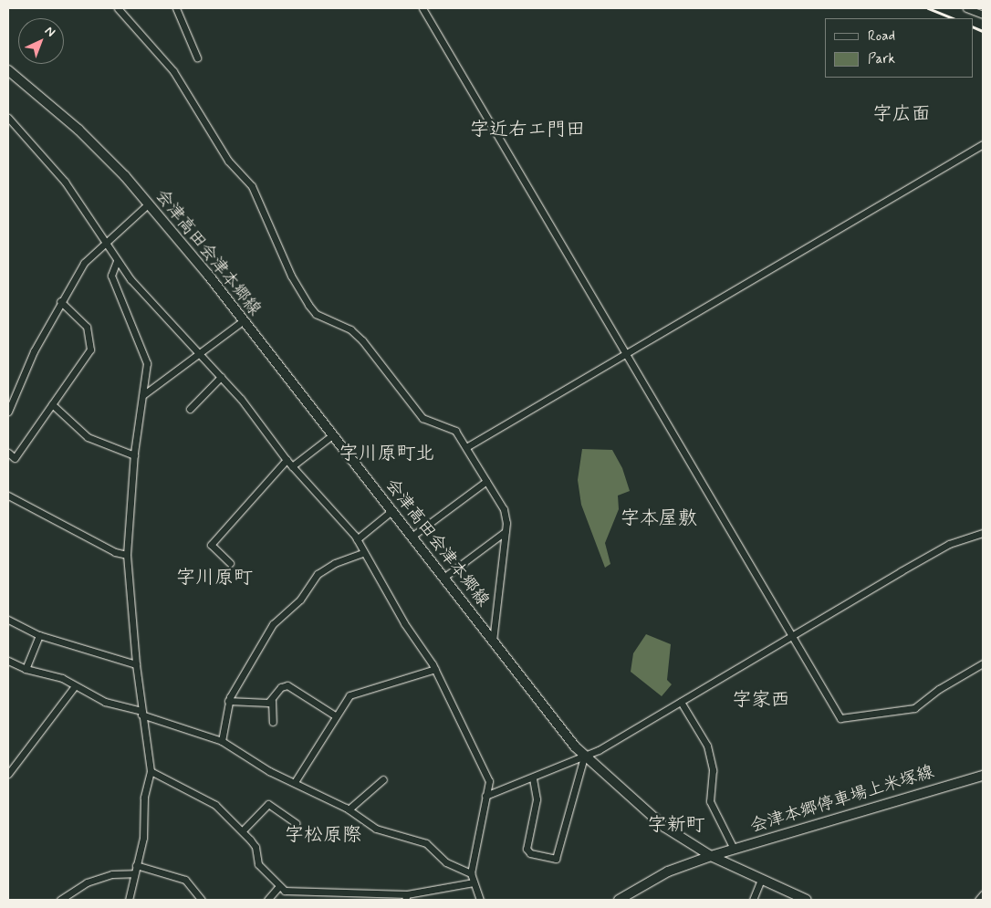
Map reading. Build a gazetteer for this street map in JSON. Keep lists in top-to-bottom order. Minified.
{"streets":{"main road":["会津高田会津本郷線","会津本郷停車場上米塚線"]},"crossings":[["会津高田会津本郷線","会津本郷停車場上米塚線"]],"districts":["字広面","字近右エ門田","字川原町北","字本屋敷","字川原町","字家西","字新町","字松原際"],"legend":["Road","Park"],"north":"top right"}
